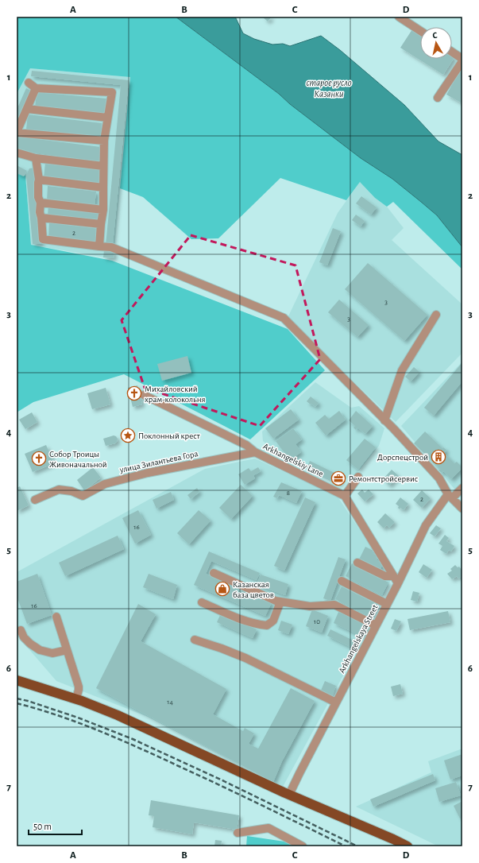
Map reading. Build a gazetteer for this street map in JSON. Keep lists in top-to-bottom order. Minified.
{"streets":{"street":["Arkhangelskiy Lane","улица Зилантьева Гора","Arkhangelskaya Street"]},"crossings":[["Arkhangelskiy Lane","улица Зилантьева Гора"]],"water":["старое русло Казанки"],"places":{"church":["Михайловский храм-колокольня","Собор Троицы Живоначальной"],"place":["Поклонный крест"],"building":["Дорспецстрой"],"office":["Ремонтстройсервис"],"shop":["Казанская база цветов"]},"house_numbers":["2","3","3","8","2","16","16","10","14"],"scale_bar":"50 m","north":"top","grid":{"columns":["A","B","C","D"],"rows":["1","2","3","4","5","6","7"]}}
